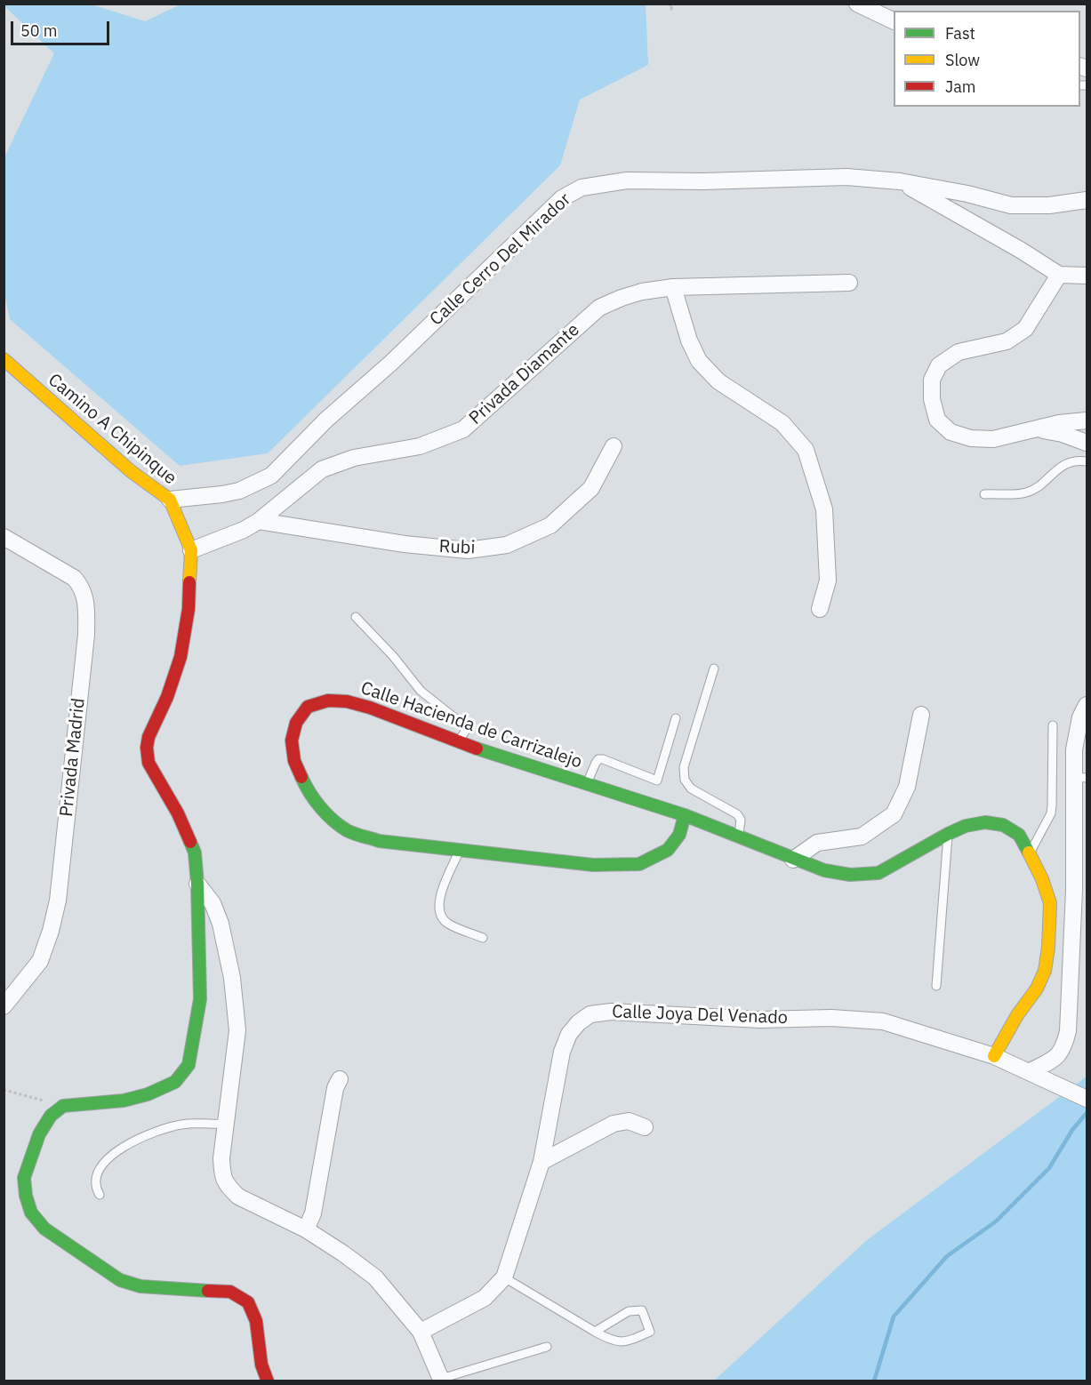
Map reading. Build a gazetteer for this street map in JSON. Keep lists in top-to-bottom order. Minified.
{"streets":{"street":["Calle Cerro Del Mirador","Privada Diamante","Camino A Chipinque","Rubi","Calle Hacienda de Carrizalejo","Privada Madrid","Calle Joya Del Venado"]},"crossings":[["Calle Cerro Del Mirador","Camino A Chipinque"],["Privada Diamante","Camino A Chipinque"],["Privada Diamante","Rubi"],["Calle Hacienda de Carrizalejo","Calle Joya Del Venado"]],"legend":["Fast","Slow","Jam"],"scale_bar":"50 m"}
